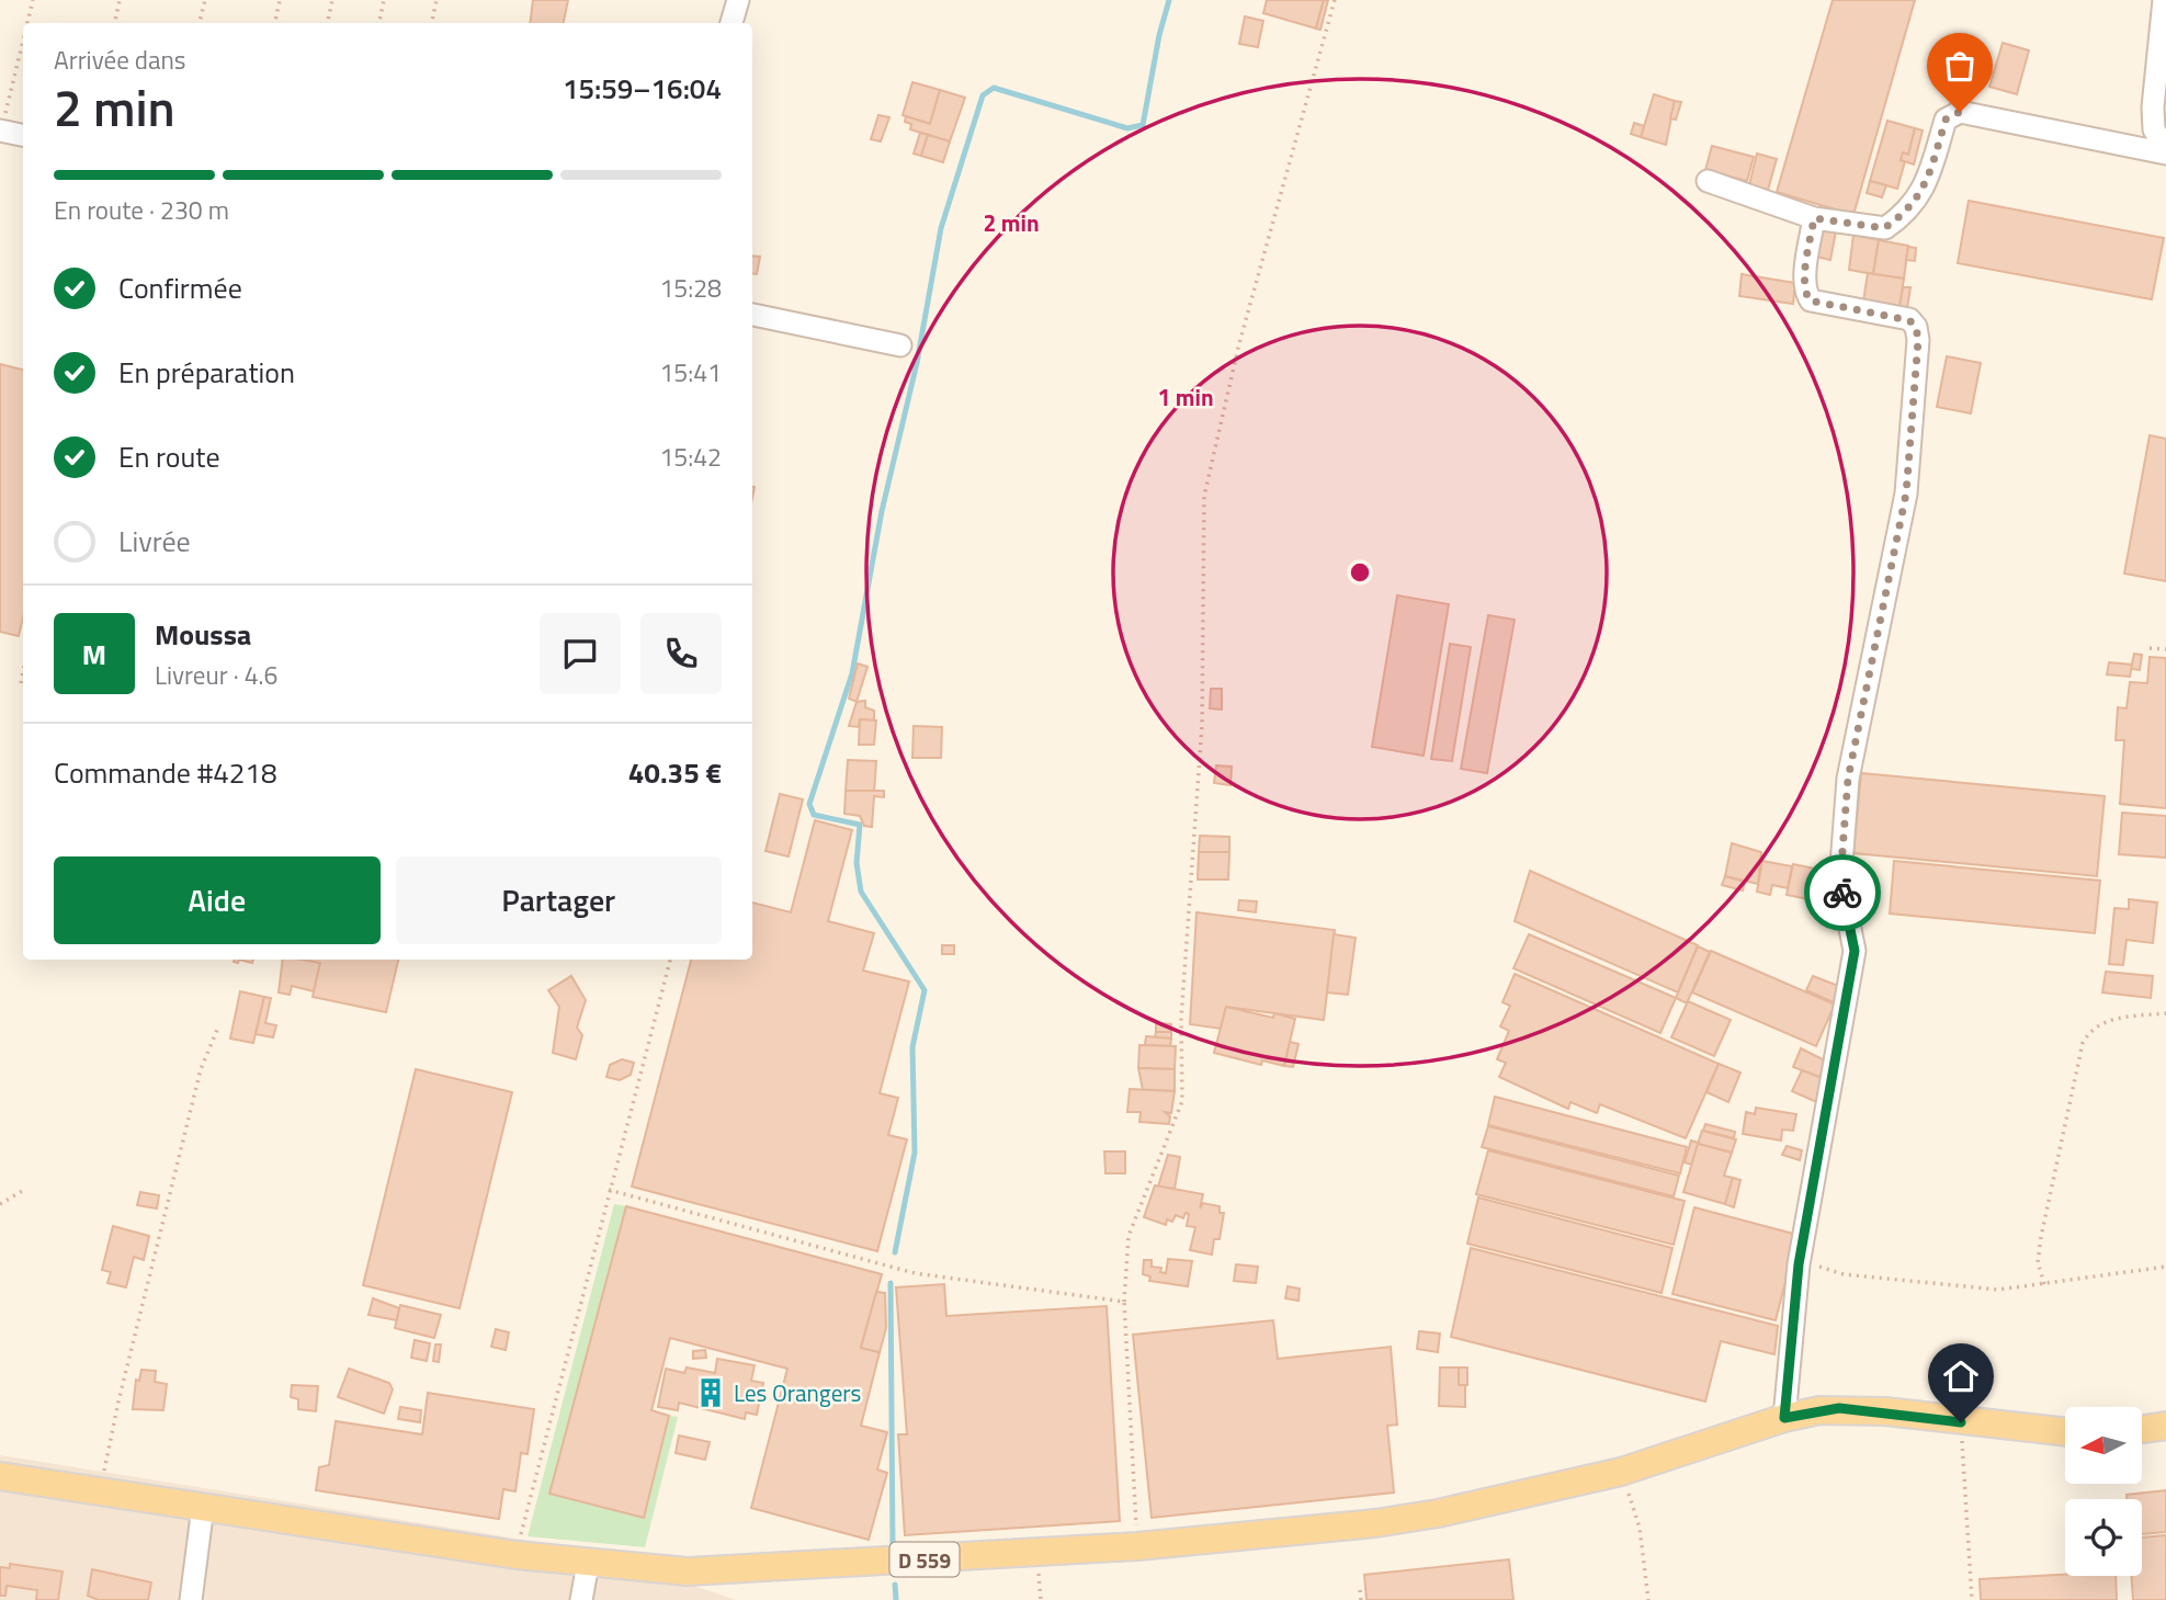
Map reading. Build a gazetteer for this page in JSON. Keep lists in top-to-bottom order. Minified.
{"streets":{"main road":["D 559"]},"places":{"building":["Les Orangers"]},"north":"left","page":{"heading":["2 min","Arrivée dans","15:59–16:04"],"panel":["Moussa","Livreur · 4.6","Commande #4218","40.35 €"],"bar":"En route · 230 m","list":[["Confirmée","15:28"],["En préparation","15:41"],["En route","15:42"],"Livrée"],"round":"M","buttons":["Aide","Partager"]},"rings":["2 min","1 min"]}
